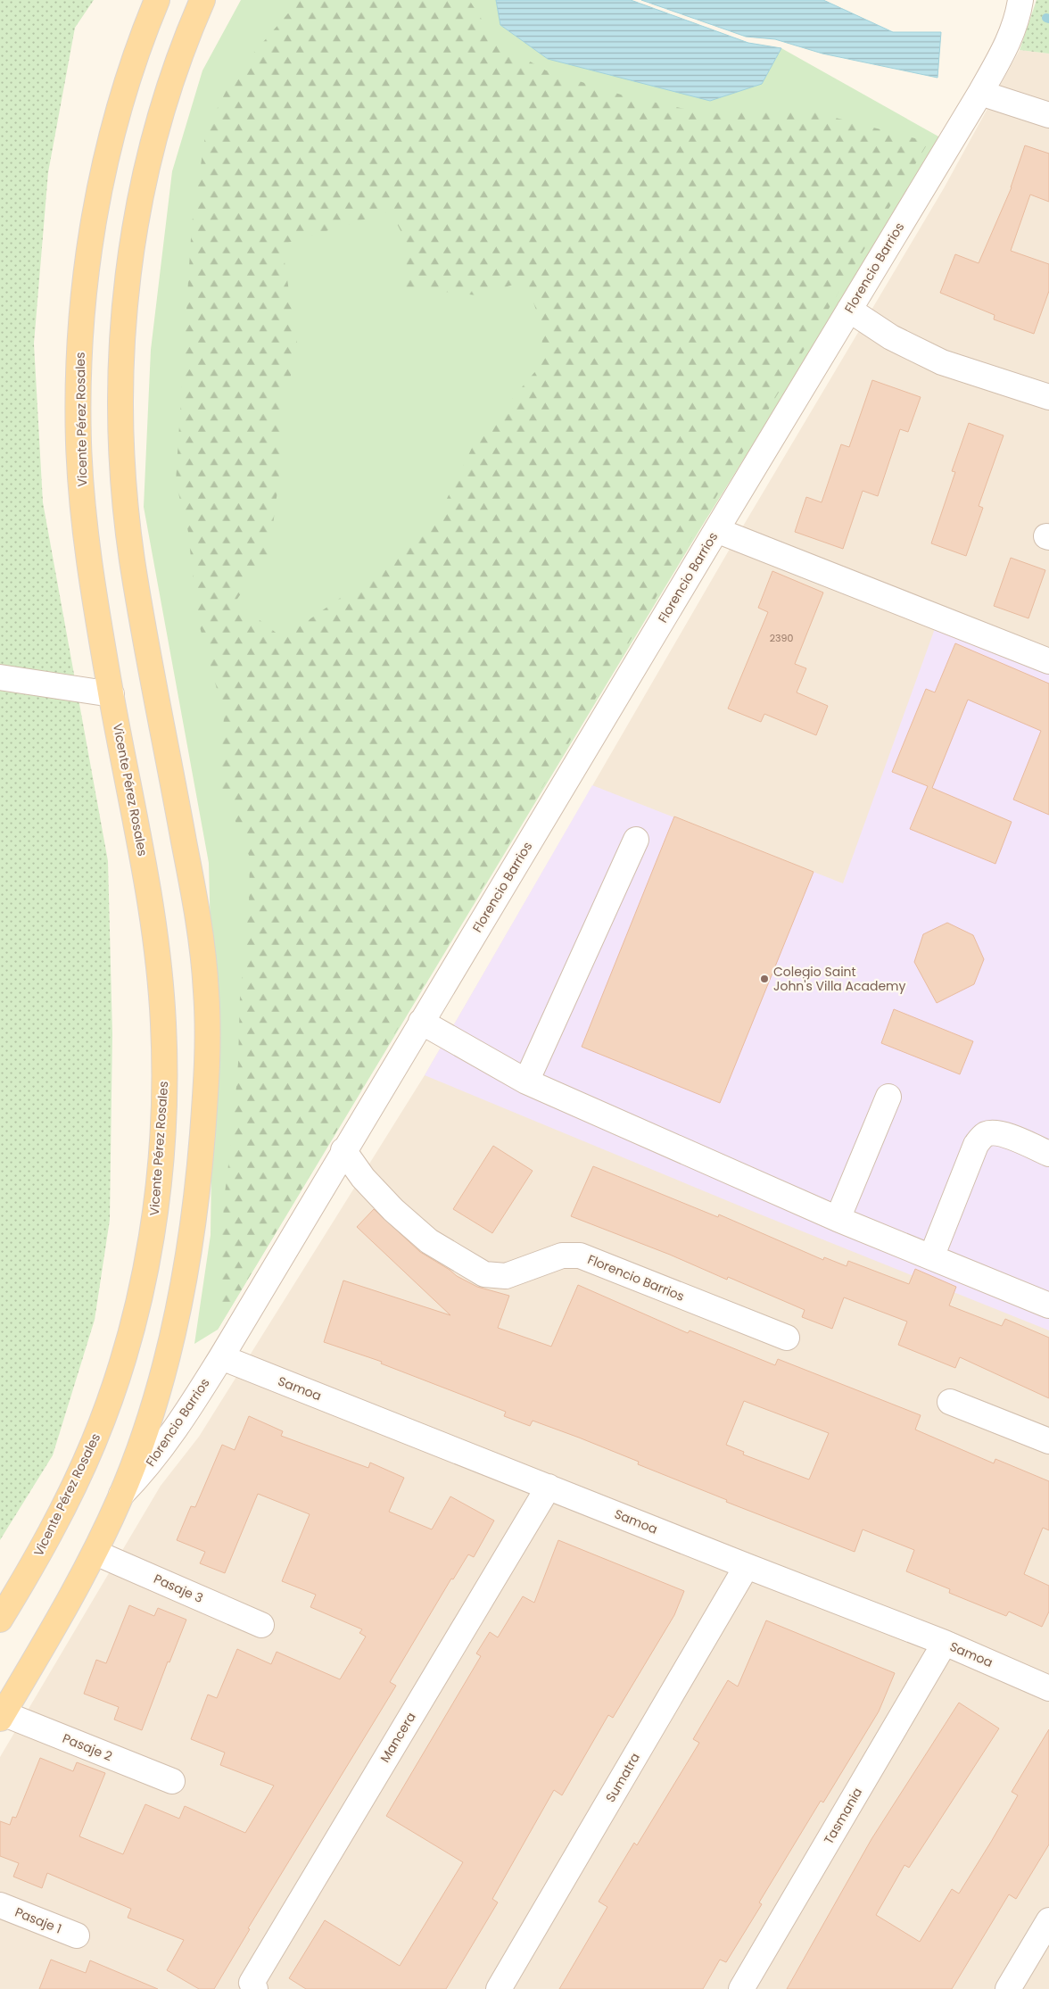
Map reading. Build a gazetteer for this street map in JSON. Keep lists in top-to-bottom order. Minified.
{"streets":{"main road":["Florencio Barrios","Vicente Pérez Rosales"],"street":["Samoa","Pasaje 3","Mancera","Pasaje 2","Sumatra","Tasmania","Pasaje 1"]},"crossings":[["Florencio Barrios","Samoa"],["Florencio Barrios","Pasaje 3"],["Florencio Barrios","Pasaje 2"],["Samoa","Mancera"],["Samoa","Sumatra"],["Samoa","Tasmania"]],"places":["Colegio Saint John's Villa Academy"],"house_numbers":["2390"]}
